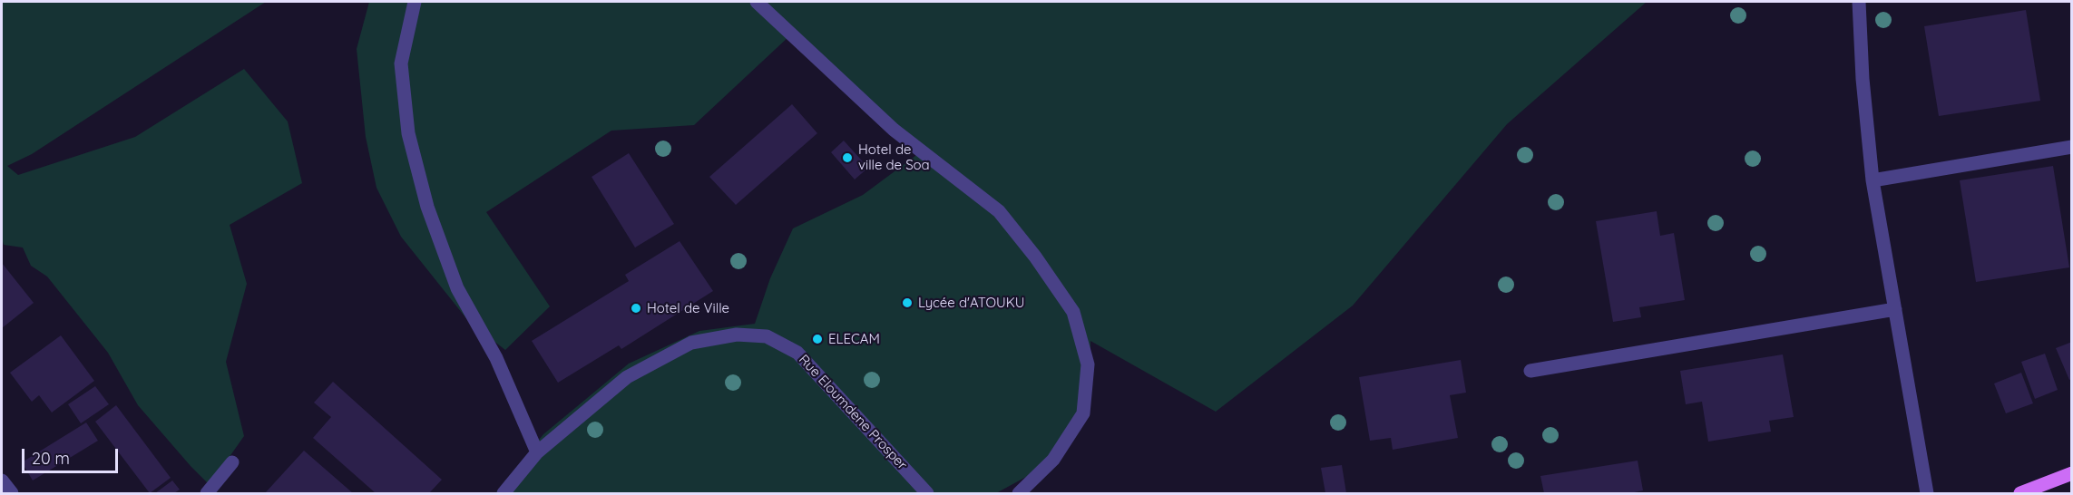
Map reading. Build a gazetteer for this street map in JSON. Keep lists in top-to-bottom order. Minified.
{"streets":{"street":["Rue Eloumdene Prosper"]},"places":["Hotel de ville de Soa","Lycée d'ATOUKU","Hotel de Ville","ELECAM"],"scale_bar":"20 m"}
